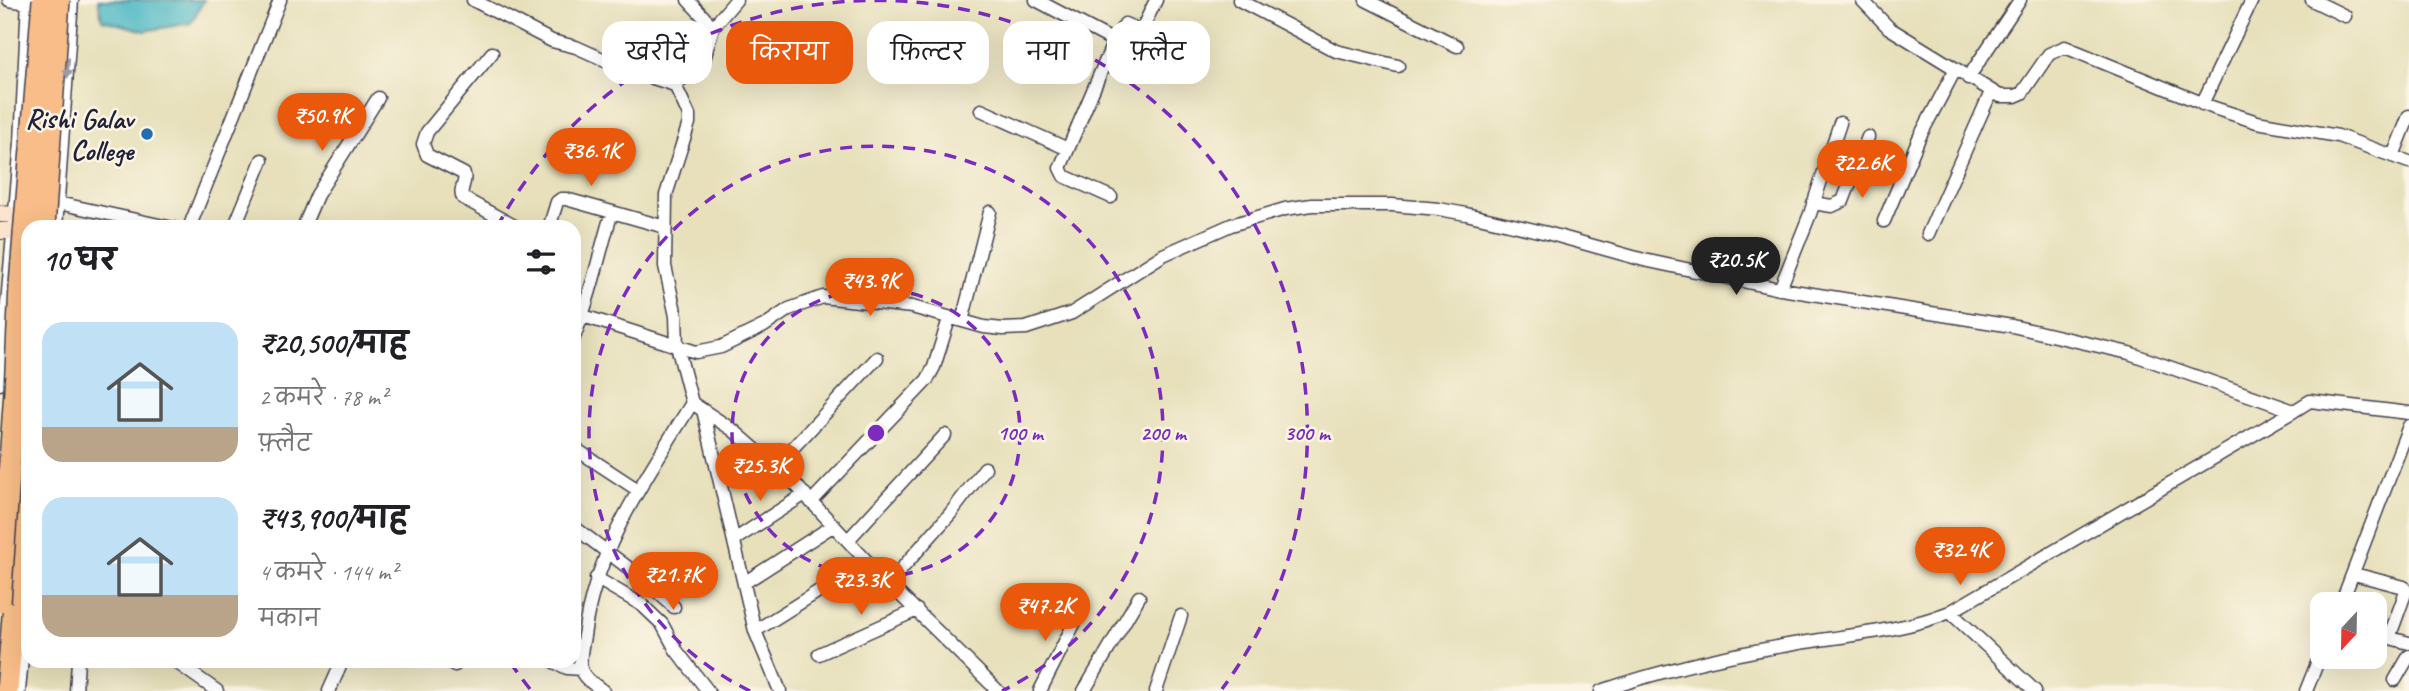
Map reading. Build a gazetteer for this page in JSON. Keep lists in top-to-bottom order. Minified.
{"places":["Rishi Galav College"],"north":"bottom","page":{"chip":["खरीदें","किराया","फ़िल्टर","नया","फ़्लैट"],"price":["₹50.9K","₹36.1K","₹22.6K","₹20.5K","₹43.9K","₹25.3K","₹32.4K","₹21.7K","₹23.3K","₹47.2K"],"heading":"10 घर","list":[{"name":"₹20,500/माह","note":"2 कमरे · 78 m² · फ़्लैट"},{"name":"₹43,900/माह","note":"4 कमरे · 144 m² · मकान"}]},"rings":["100 m","200 m","300 m"]}
